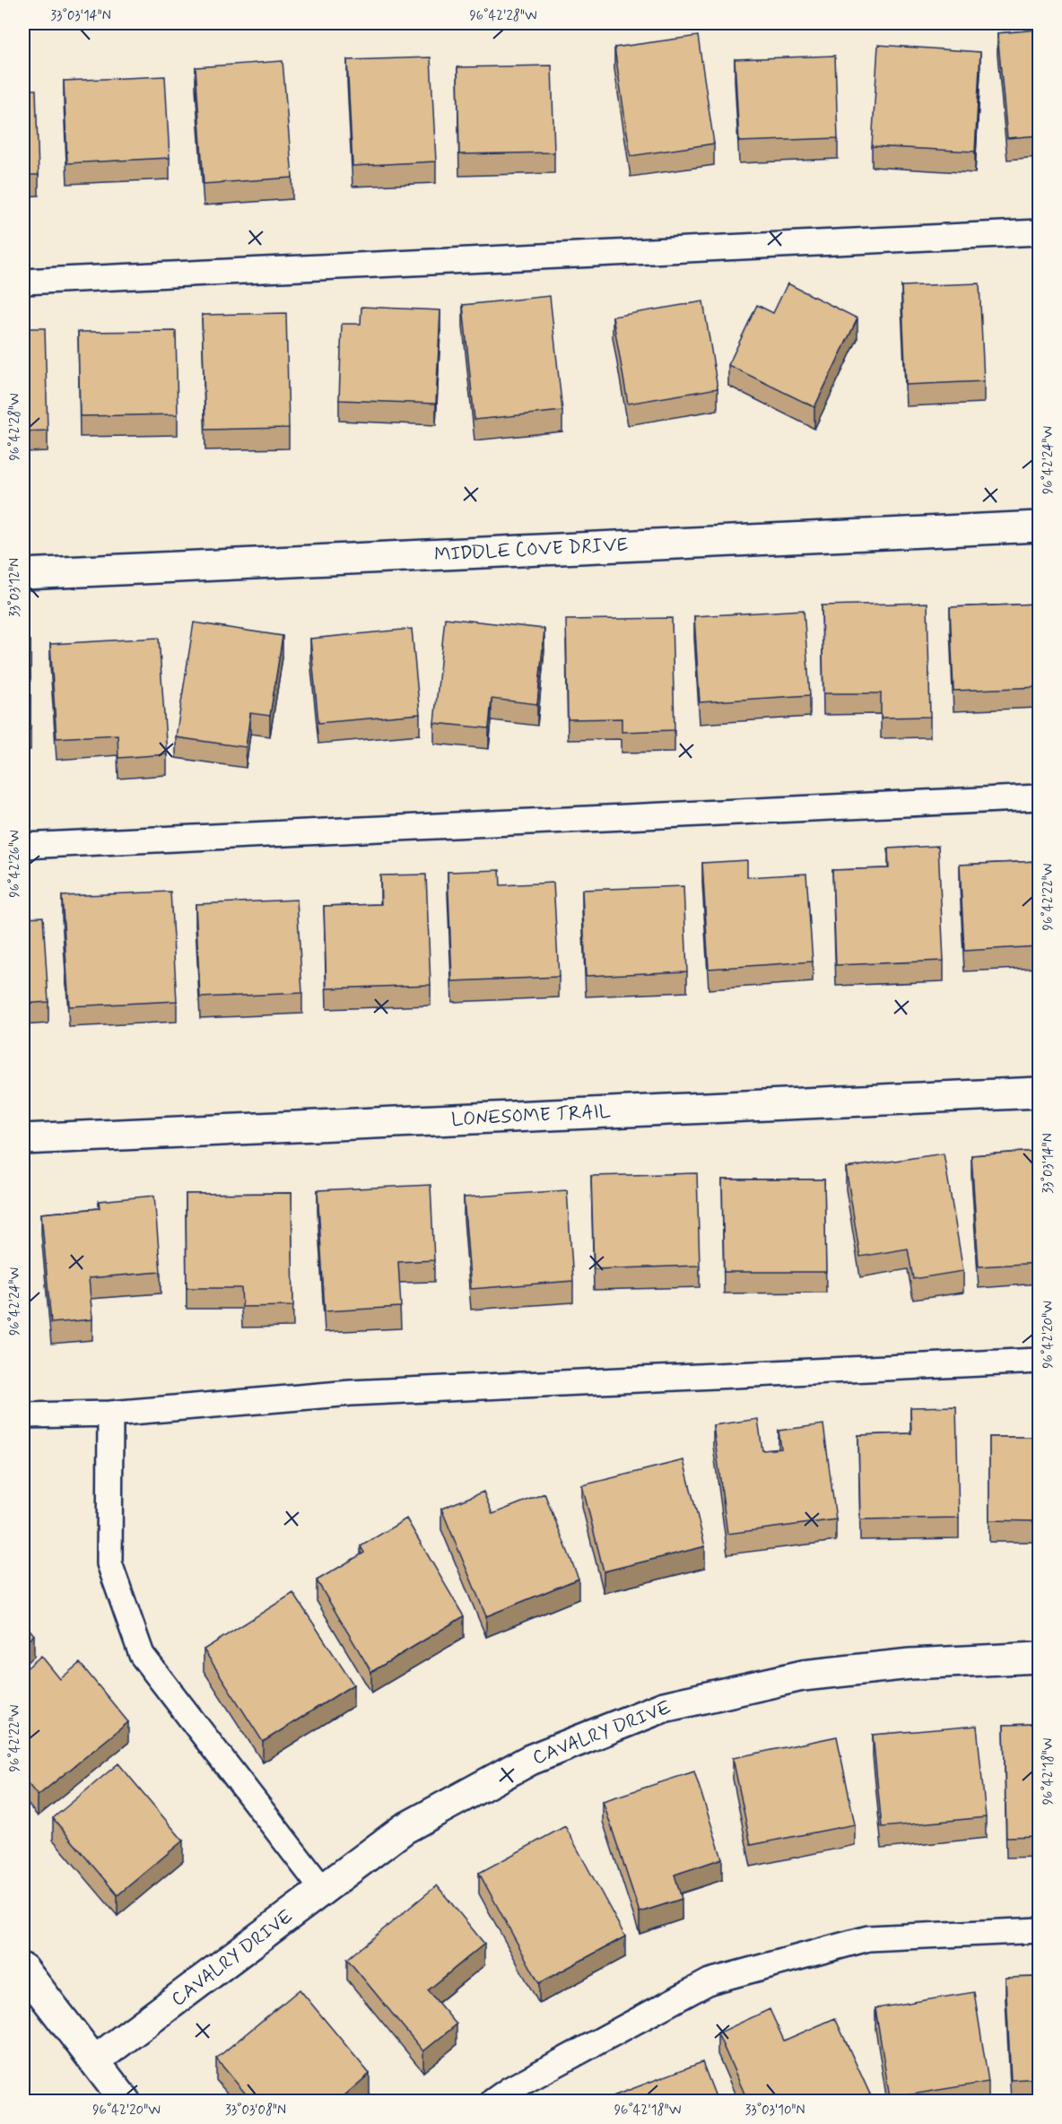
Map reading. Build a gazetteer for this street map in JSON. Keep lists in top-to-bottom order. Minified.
{"streets":{"street":["MIDDLE COVE DRIVE","LONESOME TRAIL","CAVALRY DRIVE"]},"coordinates":["33°03'14\"N","96°42'28\"W","96°42'24\"W","33°03'12\"N","96°42'26\"W","96°42'22\"W","96°42'20\"W","96°42'18\"W","33°03'08\"N","33°03'10\"N"]}
